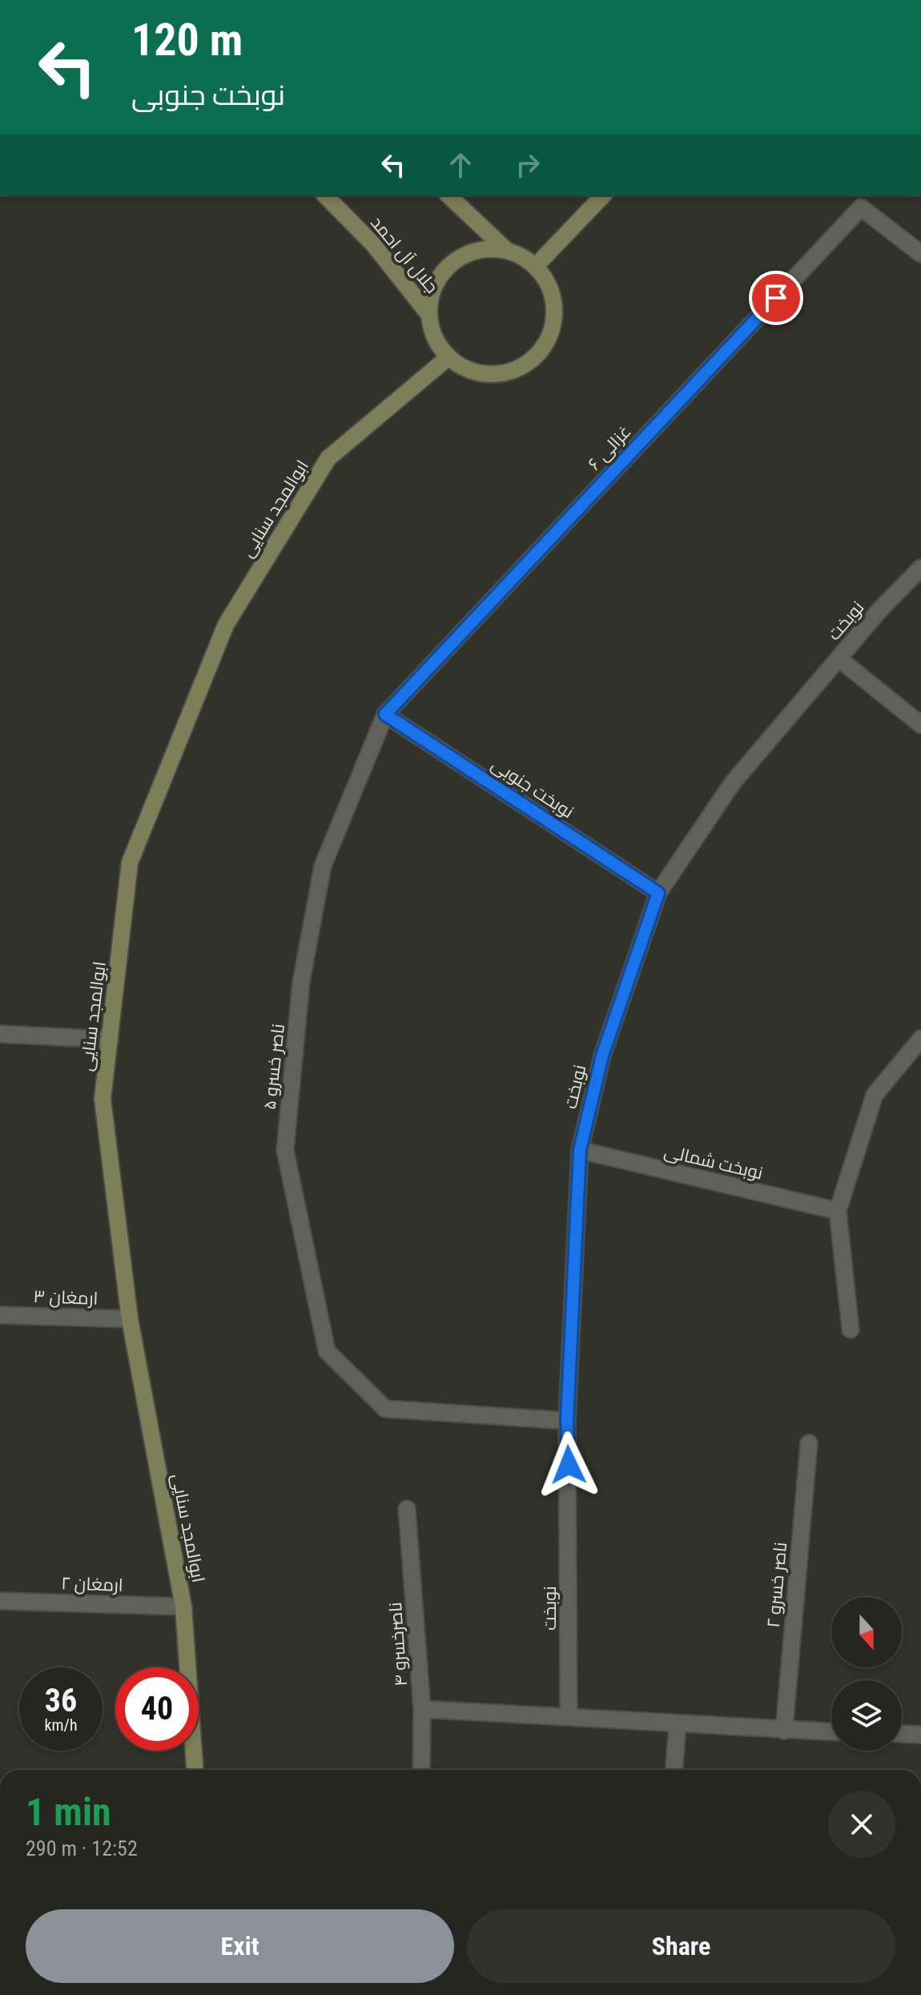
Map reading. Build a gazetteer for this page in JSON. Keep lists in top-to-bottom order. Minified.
{"streets":{"main road":["جلال آل احمد","ابوالمجد سنایی"],"street":["غزالی ۶","نوبخت","نوبخت جنوبی","ناصر خسرو ۵","نوبخت شمالی","ارمغان ۳","ارمغان ۲","ناصر خسرو ۲","ناصرخسرو ۴"]},"crossings":[["جلال آل احمد","ابوالمجد سنایی"],["غزالی ۶","نوبخت جنوبی"],["غزالی ۶","ناصر خسرو ۵"],["ابوالمجد سنایی","ارمغان ۳"],["ابوالمجد سنایی","ارمغان ۲"],["نوبخت","نوبخت جنوبی"],["نوبخت","ناصر خسرو ۵"],["نوبخت","نوبخت شمالی"],["نوبخت جنوبی","ناصر خسرو ۵"]],"north":"bottom","page":{"turn":["120 m","نوبخت جنوبی"],"speed":"36 km/h","limit":"40","heading":["1 min","290 m · 12:52"],"buttons":["Exit","Share"]}}
